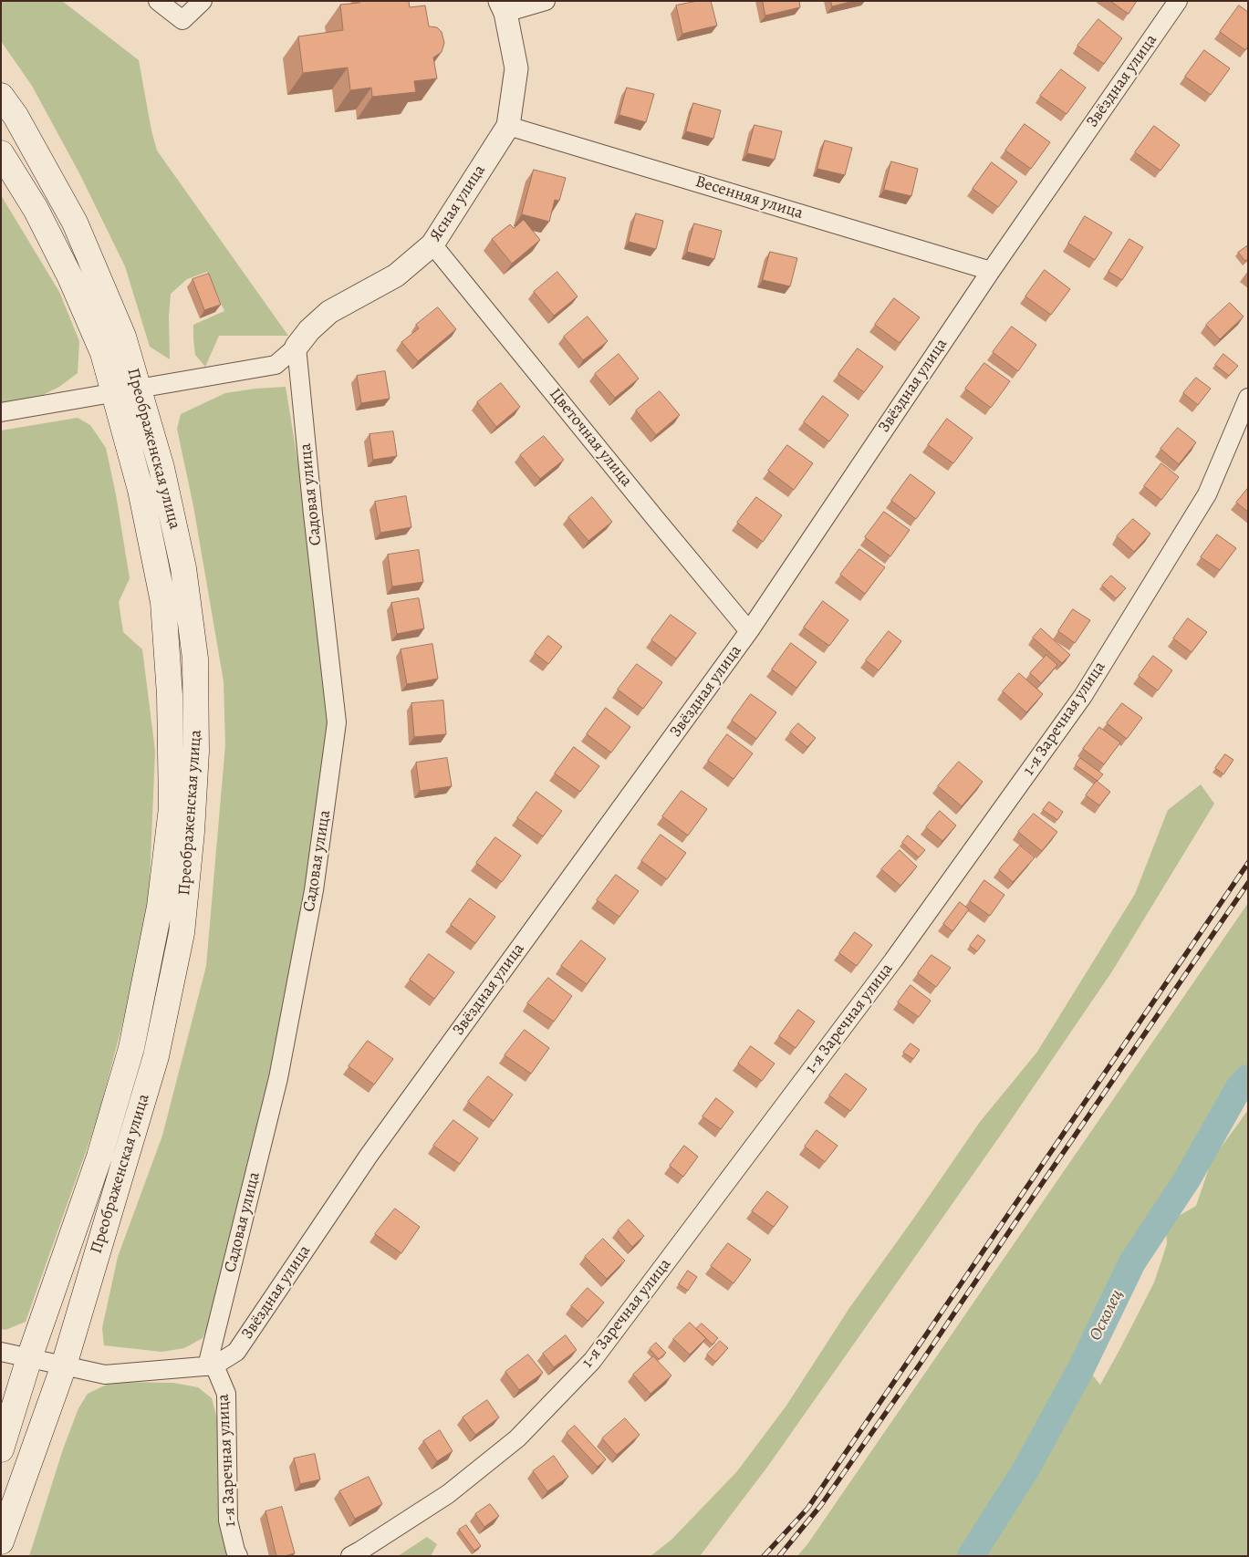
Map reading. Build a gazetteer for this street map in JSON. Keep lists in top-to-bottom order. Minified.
{"streets":{"main road":["Преображенская улица"],"street":["Звёздная улица","Весенняя улица","Ясная улица","Цветочная улица","Садовая улица","1-я Заречная улица"]},"crossings":[["Звёздная улица","Весенняя улица"],["Звёздная улица","Цветочная улица"],["Звёздная улица","Садовая улица"],["Звёздная улица","1-я Заречная улица"],["Весенняя улица","Ясная улица"],["Ясная улица","Цветочная улица"],["Ясная улица","Садовая улица"],["Садовая улица","1-я Заречная улица"]],"water":["Осколец"]}
